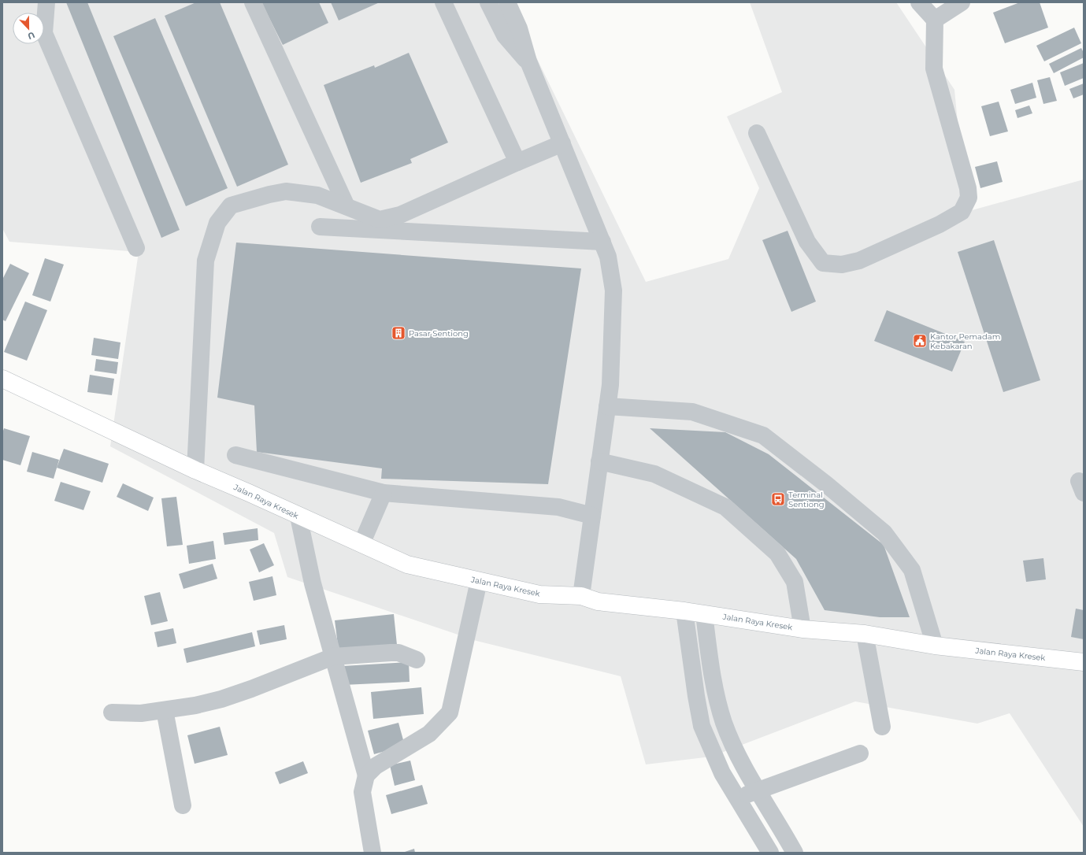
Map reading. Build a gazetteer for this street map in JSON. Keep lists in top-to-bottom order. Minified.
{"streets":{"main road":["Jalan Raya Kresek"]},"places":{"building":["Pasar Sentiong"],"public building":["Kantor Pemadam Kebakaran"],"bus stop":["Terminal Sentiong"]},"north":"bottom"}
